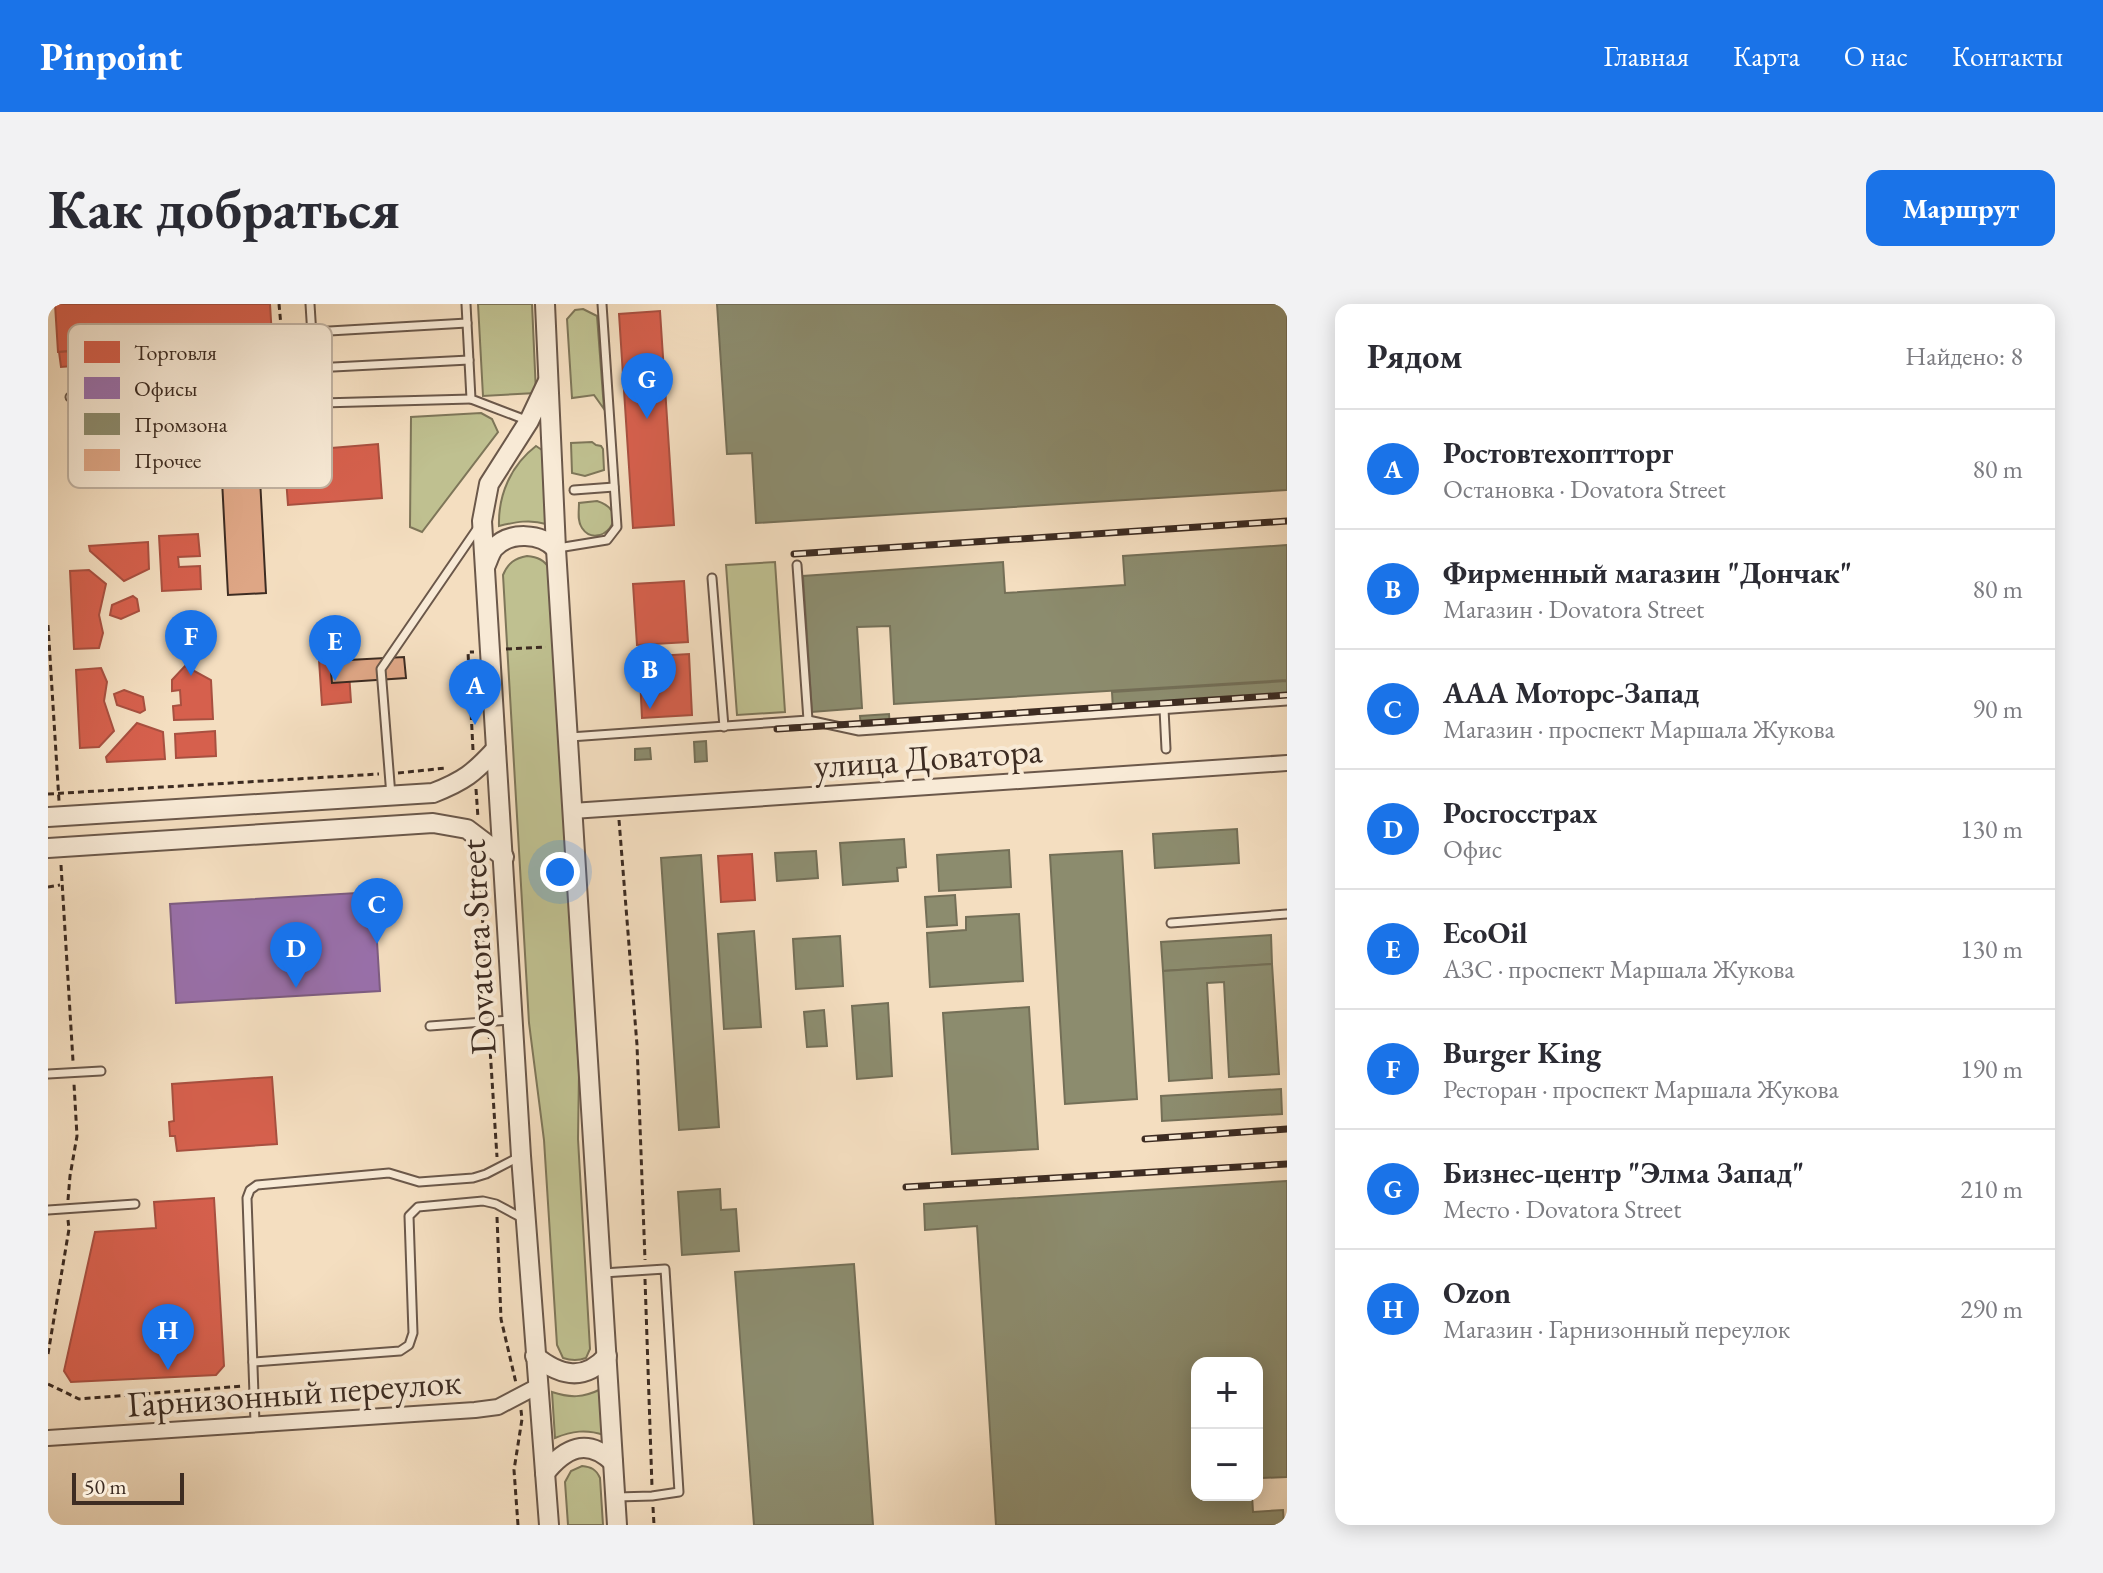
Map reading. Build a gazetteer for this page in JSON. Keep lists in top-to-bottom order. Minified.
{"streets":{"street":["улица Доватора","Dovatora Street","Гарнизонный переулок"]},"crossings":[["улица Доватора","Dovatora Street"],["Dovatora Street","Гарнизонный переулок"]],"legend":["Торговля","Офисы","Промзона","Прочее"],"scale_bar":"50 m","page":{"header":"Pinpoint","nav":["Главная","Карта","О нас","Контакты"],"buttons":"Маршрут","title":"Как добраться","heading":["Рядом","Найдено: 8"],"pins":["G","F","E","B","A","C","D","H"],"list":[{"mark":"A","name":"Ростовтехоптторг","note":"Остановка · Dovatora Street","value":"80 m"},{"mark":"B","name":"Фирменный магазин \"Дончак\"","note":"Магазин · Dovatora Street","value":"80 m"},{"mark":"C","name":"ААА Моторс-Запад","note":"Магазин · проспект Маршала Жукова","value":"90 m"},{"mark":"D","name":"Росгосстрах","note":"Офис","value":"130 m"},{"mark":"E","name":"EcoOil","note":"АЗС · проспект Маршала Жукова","value":"130 m"},{"mark":"F","name":"Burger King","note":"Ресторан · проспект Маршала Жукова","value":"190 m"},{"mark":"G","name":"Бизнес-центр \"Элма Запад\"","note":"Место · Dovatora Street","value":"210 m"},{"mark":"H","name":"Ozon","note":"Магазин · Гарнизонный переулок","value":"290 m"}],"map_buttons":["+","−"],"scale":"50 m"}}
